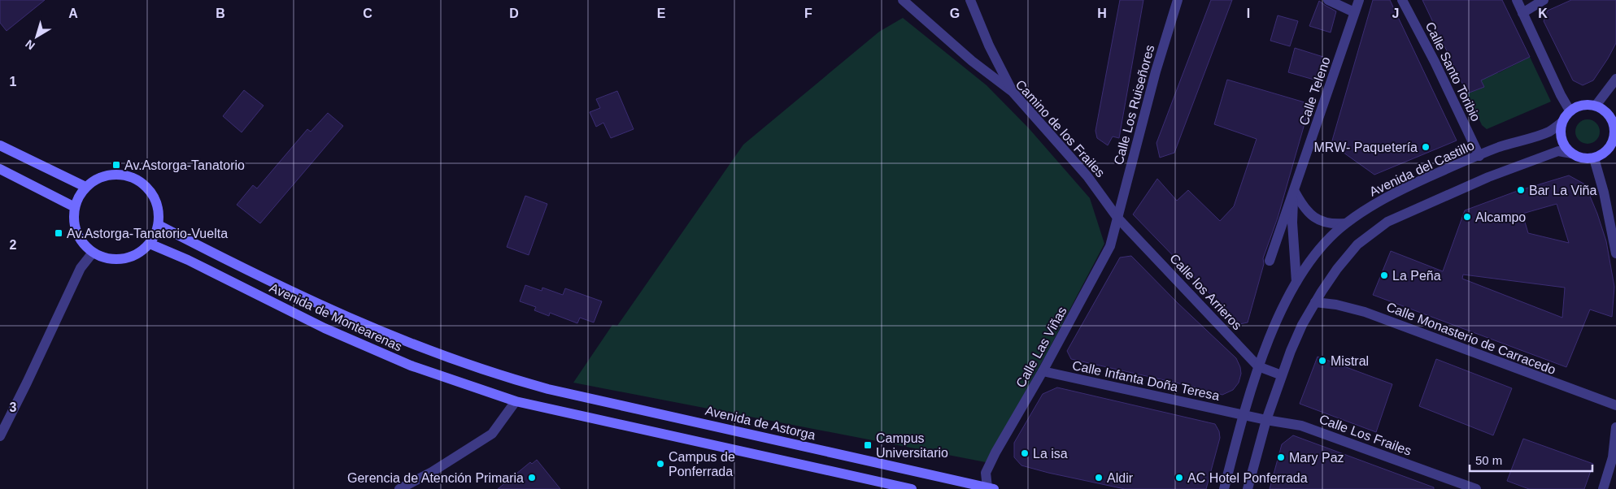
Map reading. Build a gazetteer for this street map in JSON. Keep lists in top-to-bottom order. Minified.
{"streets":{"main road":["Avenida de Montearenas","Avenida de Astorga"],"street":["Calle Santo Toribio","Calle Teleno","Calle Los Ruiseñores","Camino de los Frailes","Avenida del Castillo","Calle los Arrieros","Calle Monasterio de Carracedo","Calle Las Viñas","Calle Infanta Doña Teresa","Calle Los Frailes"]},"crossings":[["Calle Santo Toribio","Avenida del Castillo"],["Calle Teleno","Avenida del Castillo"],["Calle Los Ruiseñores","Camino de los Frailes"],["Calle Los Ruiseñores","Calle los Arrieros"],["Calle Los Ruiseñores","Calle Las Viñas"],["Camino de los Frailes","Calle los Arrieros"],["Camino de los Frailes","Calle Las Viñas"],["Avenida del Castillo","Calle los Arrieros"],["Avenida del Castillo","Calle Infanta Doña Teresa"],["Avenida del Castillo","Calle Los Frailes"],["Calle los Arrieros","Calle Las Viñas"],["Avenida de Montearenas","Avenida de Astorga"],["Calle Las Viñas","Calle Infanta Doña Teresa"],["Calle Las Viñas","Avenida de Astorga"],["Calle Infanta Doña Teresa","Calle Los Frailes"]],"places":{"other":["MRW- Paquetería","Bar La Viña","Alcampo","La Peña","Mistral","La isa","Mary Paz","Campus de Ponferrada","Gerencia de Atención Primaria","Aldir","AC Hotel Ponferrada"],"transit":["Av.Astorga-Tanatorio","Av.Astorga-Tanatorio-Vuelta","Campus Universitario"]},"scale_bar":"50 m","north":"bottom left","grid":{"columns":["A","B","C","D","E","F","G","H","I","J","K"],"rows":["1","2","3"]}}
